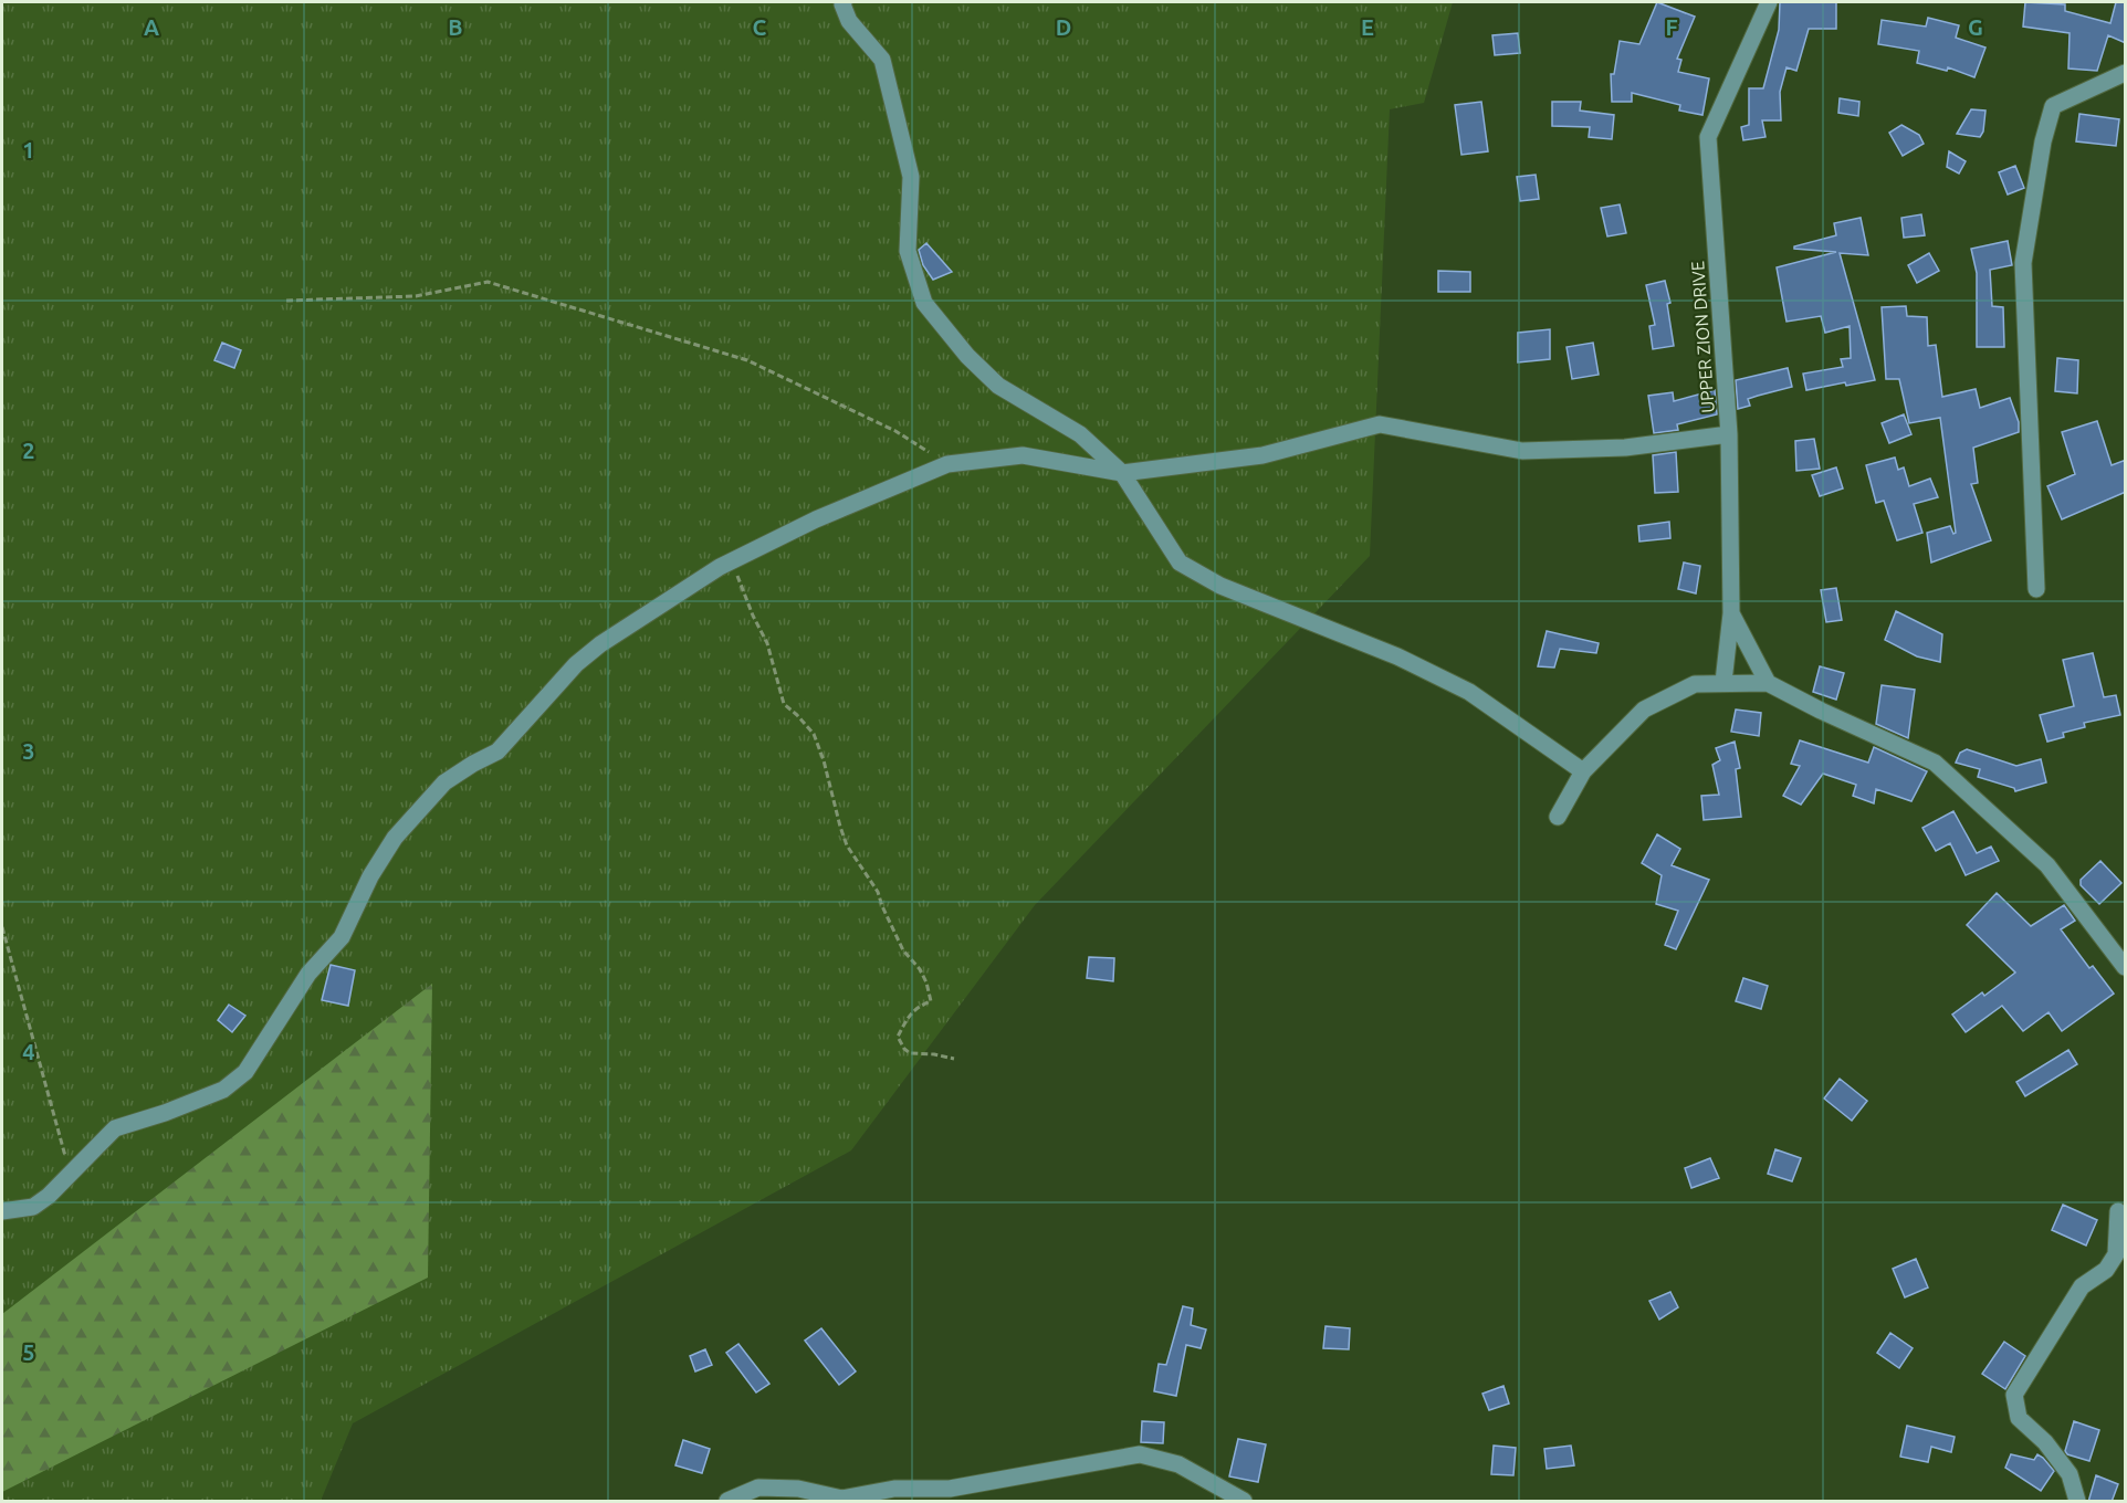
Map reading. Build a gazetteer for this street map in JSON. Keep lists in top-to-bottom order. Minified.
{"streets":{"street":["UPPER ZION DRIVE"]},"grid":{"columns":["A","B","C","D","E","F","G"],"rows":["1","2","3","4","5"]}}
